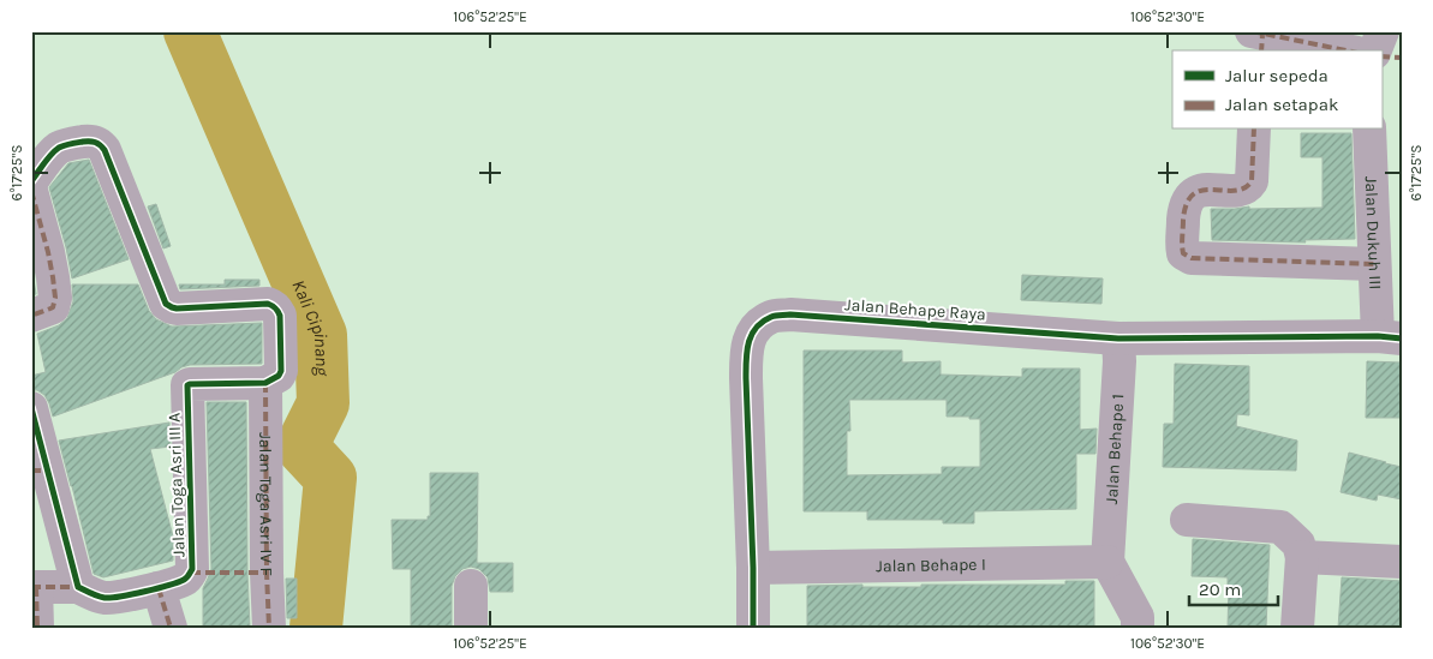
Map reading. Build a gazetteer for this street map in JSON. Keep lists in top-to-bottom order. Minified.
{"streets":{"street":["Jalan Dukuh III","Jalan Behape Raya","Jalan Behape 1","Jalan Toga Asri III A","Jalan Toga Asri IV F","Jalan Behape I"]},"crossings":[["Jalan Dukuh III","Jalan Behape Raya"],["Jalan Behape Raya","Jalan Behape 1"],["Jalan Behape Raya","Jalan Behape I"],["Jalan Behape 1","Jalan Behape I"],["Jalan Toga Asri III A","Jalan Toga Asri IV F"]],"water":["Kali Cipinang"],"legend":["Jalur sepeda","Jalan setapak"],"scale_bar":"20 m","coordinates":["106°52'25\"E","106°52'30\"E","6°17'25\"S"]}
